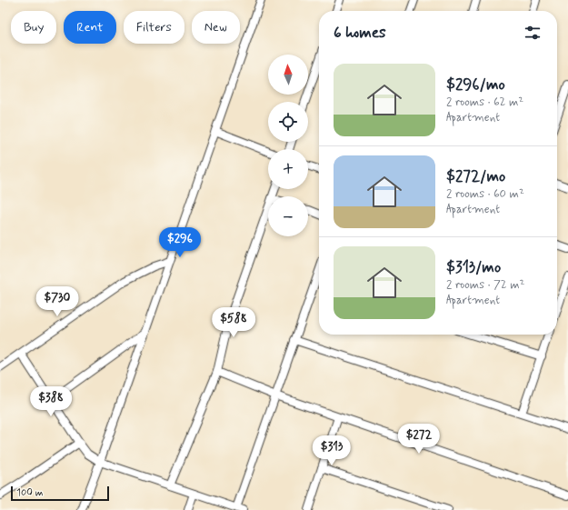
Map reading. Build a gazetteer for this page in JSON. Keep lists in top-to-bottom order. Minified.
{"scale_bar":"100 m","north":"top","page":{"chip":["Buy","Rent","Filters","New"],"heading":"6 homes","map_buttons":["+","−"],"list":[{"name":"$296/mo","note":"2 rooms · 62 m² · Apartment"},{"name":"$272/mo","note":"2 rooms · 60 m² · Apartment"},{"name":"$313/mo","note":"2 rooms · 72 m² · Apartment"}],"price":["$296","$730","$588","$388","$272","$313"],"scale":"100 m"}}
